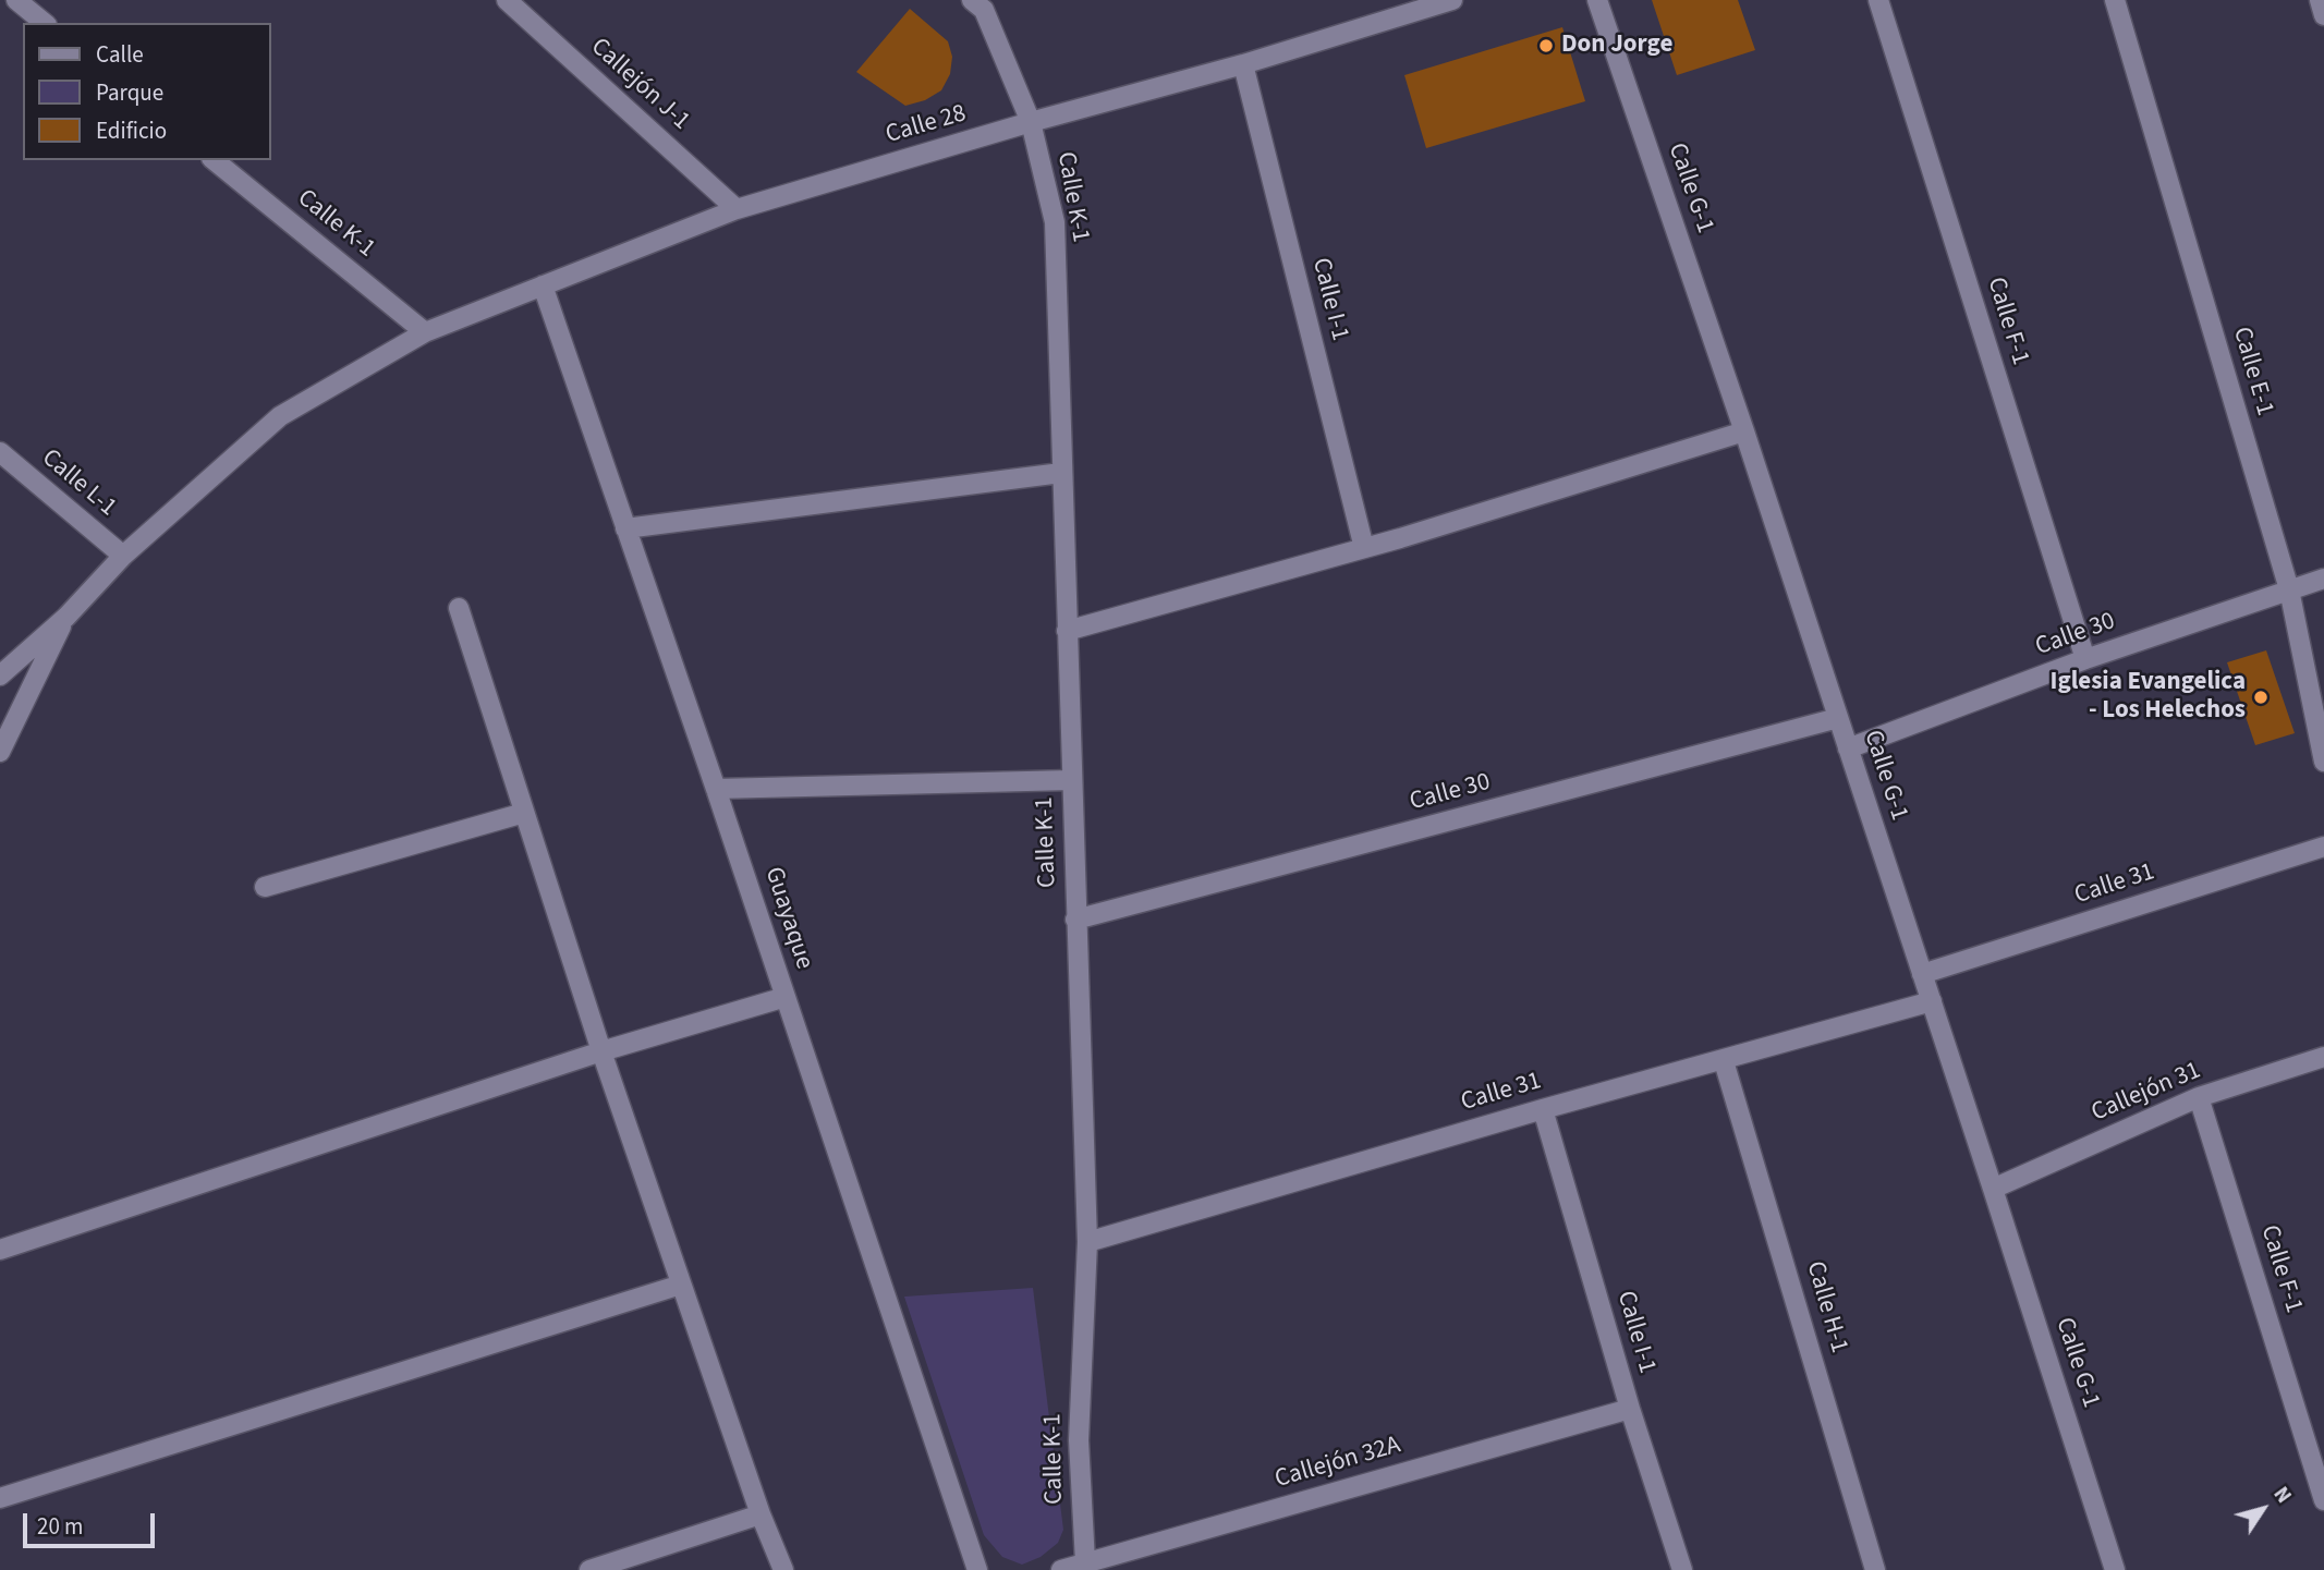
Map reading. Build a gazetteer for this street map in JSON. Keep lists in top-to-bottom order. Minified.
{"streets":{"street":["Callejón J-1","Calle 28","Calle G-1","Calle K-1","Calle I-1","Calle F-1","Calle E-1","Calle L-1","Calle 30","Calle 31","Guayaque","Callejón 31","Calle H-1","Callejón 32A"]},"crossings":[["Callejón J-1","Calle 28"],["Calle 28","Calle K-1"],["Calle 28","Calle I-1"],["Calle 28","Calle L-1"],["Calle 28","Guayaque"],["Calle G-1","Calle 30"],["Calle G-1","Calle 31"],["Calle G-1","Callejón 31"],["Calle K-1","Calle 30"],["Calle K-1","Calle 31"],["Calle K-1","Callejón 32A"],["Calle I-1","Calle 31"],["Calle I-1","Callejón 32A"],["Calle F-1","Calle 30"],["Calle F-1","Callejón 31"],["Calle E-1","Calle 30"],["Calle 31","Calle H-1"]],"places":["Don Jorge","Iglesia Evangelica - Los Helechos"],"legend":["Calle","Parque","Edificio"],"scale_bar":"20 m","north":"top right"}
